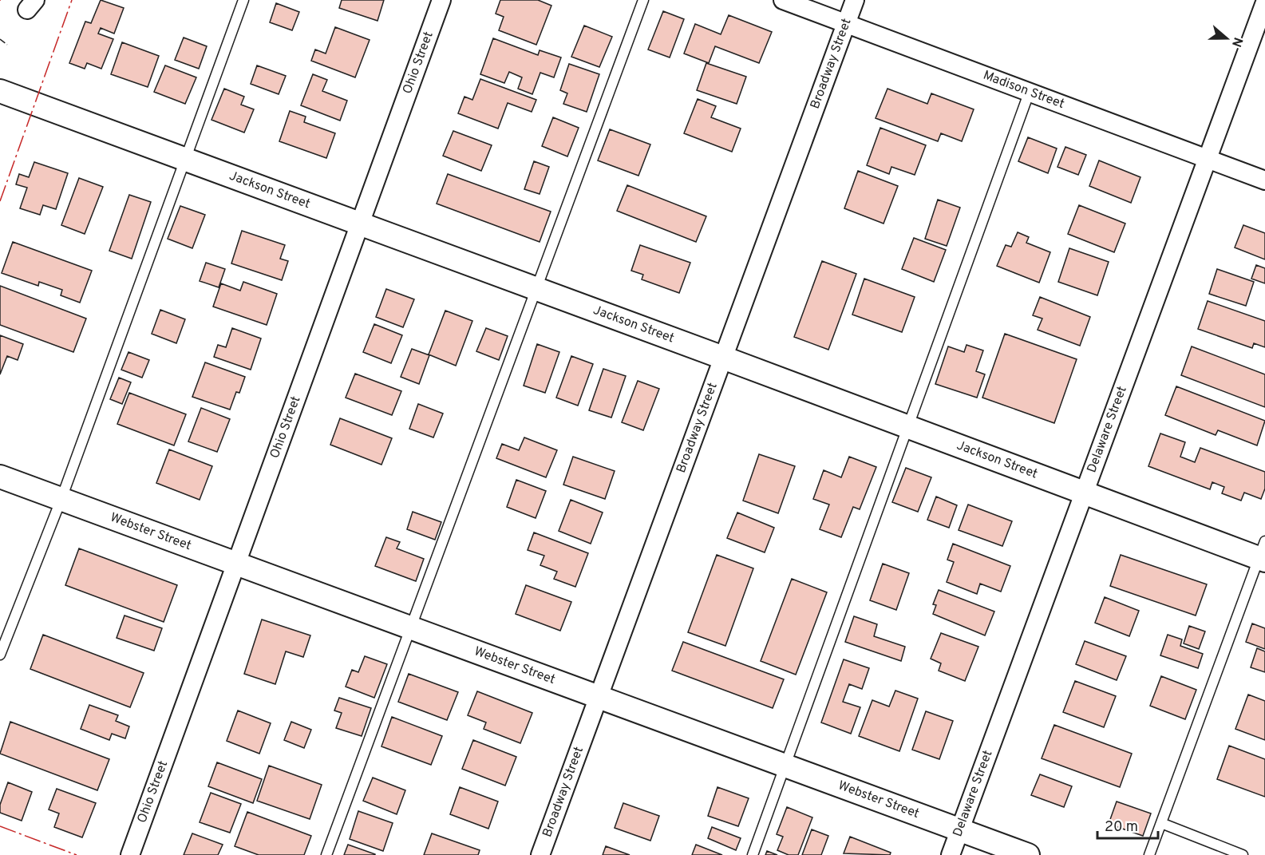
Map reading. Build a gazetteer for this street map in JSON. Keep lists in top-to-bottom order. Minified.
{"streets":{"street":["Ohio Street","Broadway Street","Madison Street","Jackson Street","Delaware Street","Webster Street"]},"crossings":[["Ohio Street","Jackson Street"],["Ohio Street","Webster Street"],["Broadway Street","Madison Street"],["Broadway Street","Jackson Street"],["Broadway Street","Webster Street"],["Madison Street","Delaware Street"],["Jackson Street","Delaware Street"],["Delaware Street","Webster Street"]],"scale_bar":"20 m","north":"right"}
